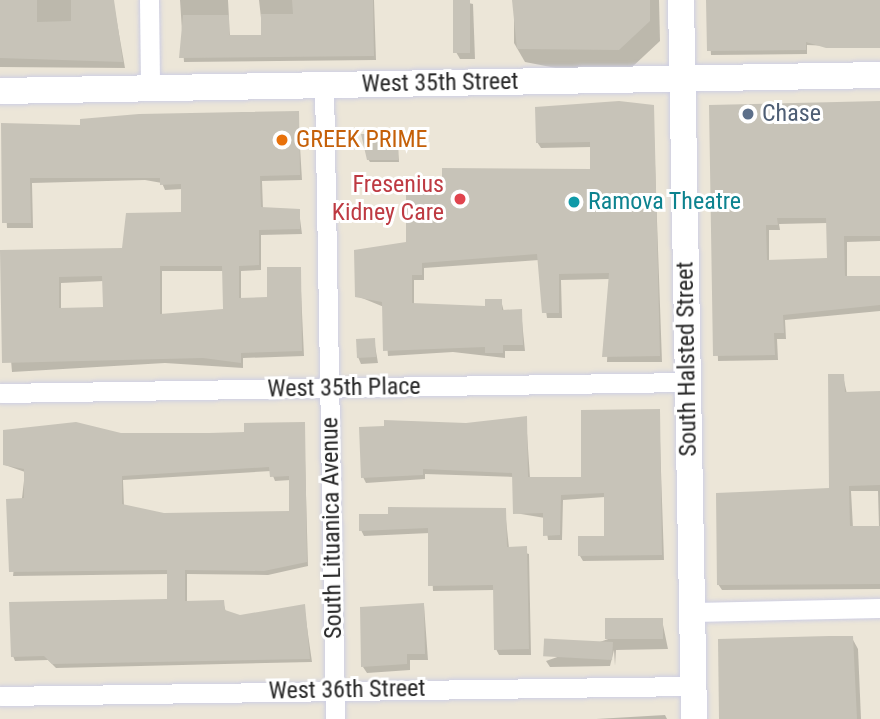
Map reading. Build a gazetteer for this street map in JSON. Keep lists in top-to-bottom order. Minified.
{"streets":{"main road":["West 35th Street","South Halsted Street"],"street":["West 35th Place","South Lituanica Avenue","West 36th Street"]},"crossings":[["West 35th Street","South Halsted Street"],["West 35th Street","South Lituanica Avenue"],["South Halsted Street","West 35th Place"],["South Halsted Street","West 36th Street"],["West 35th Place","South Lituanica Avenue"],["South Lituanica Avenue","West 36th Street"]],"places":["Chase","GREEK PRIME","Fresenius Kidney Care","Ramova Theatre"]}
